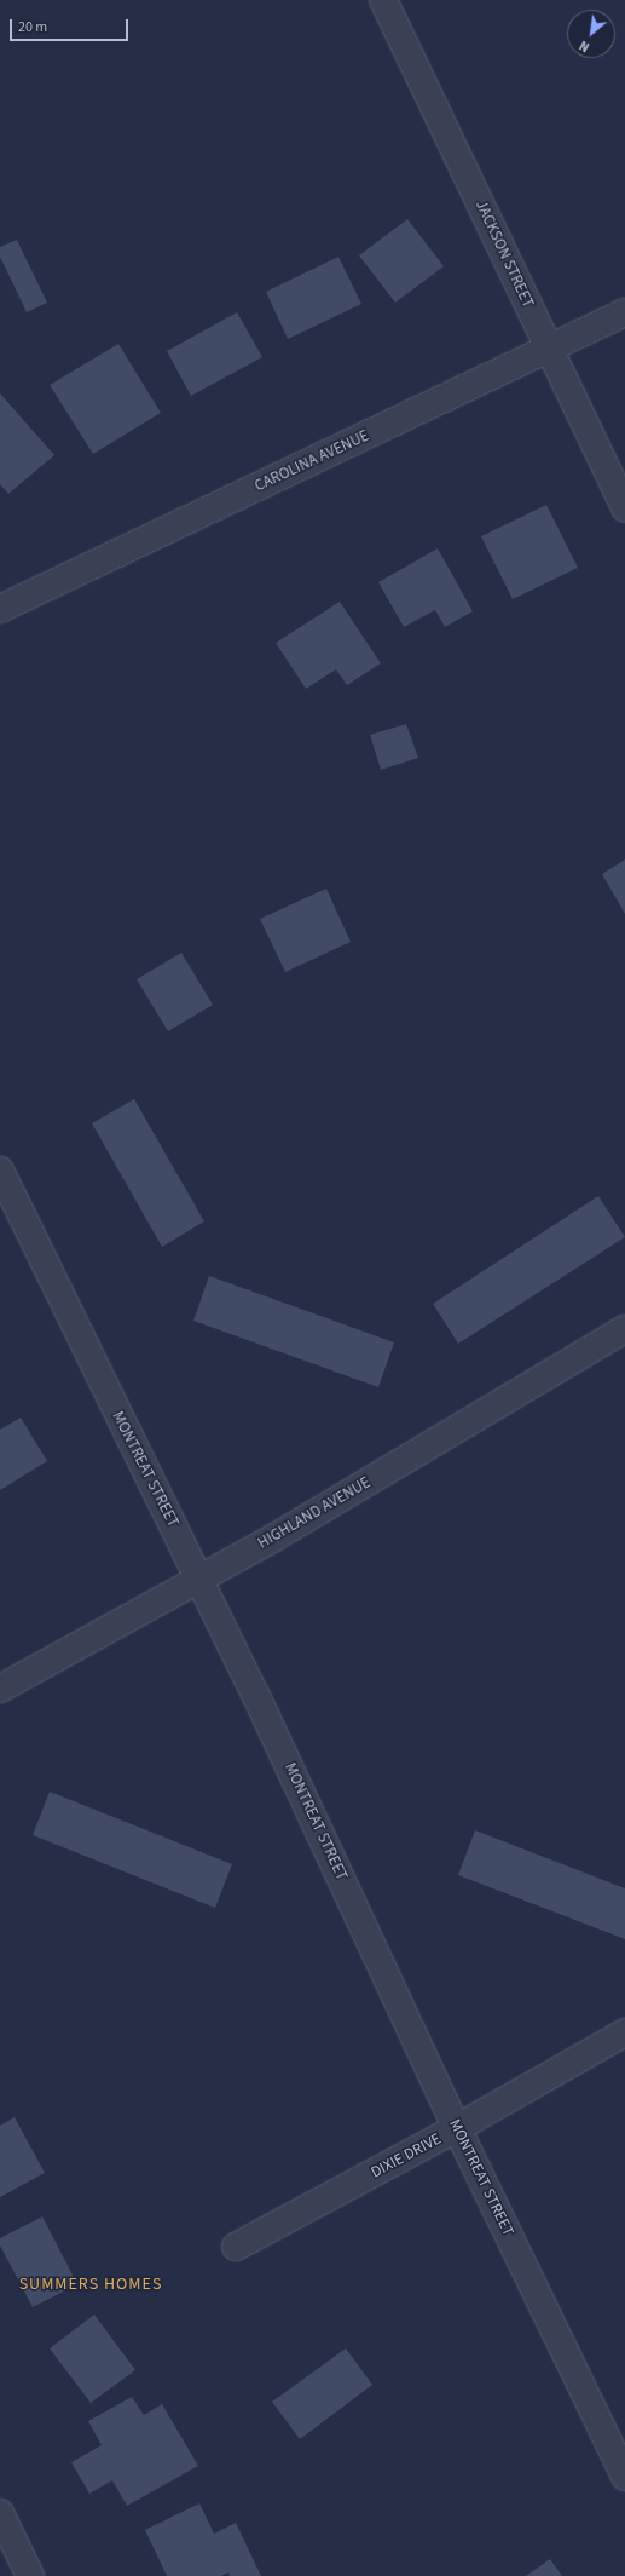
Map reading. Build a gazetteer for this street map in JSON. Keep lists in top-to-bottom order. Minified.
{"streets":{"street":["JACKSON STREET","CAROLINA AVENUE","MONTREAT STREET","HIGHLAND AVENUE","DIXIE DRIVE"]},"crossings":[["JACKSON STREET","CAROLINA AVENUE"],["MONTREAT STREET","HIGHLAND AVENUE"],["MONTREAT STREET","DIXIE DRIVE"]],"districts":["SUMMERS HOMES"],"scale_bar":"20 m","north":"bottom left"}
